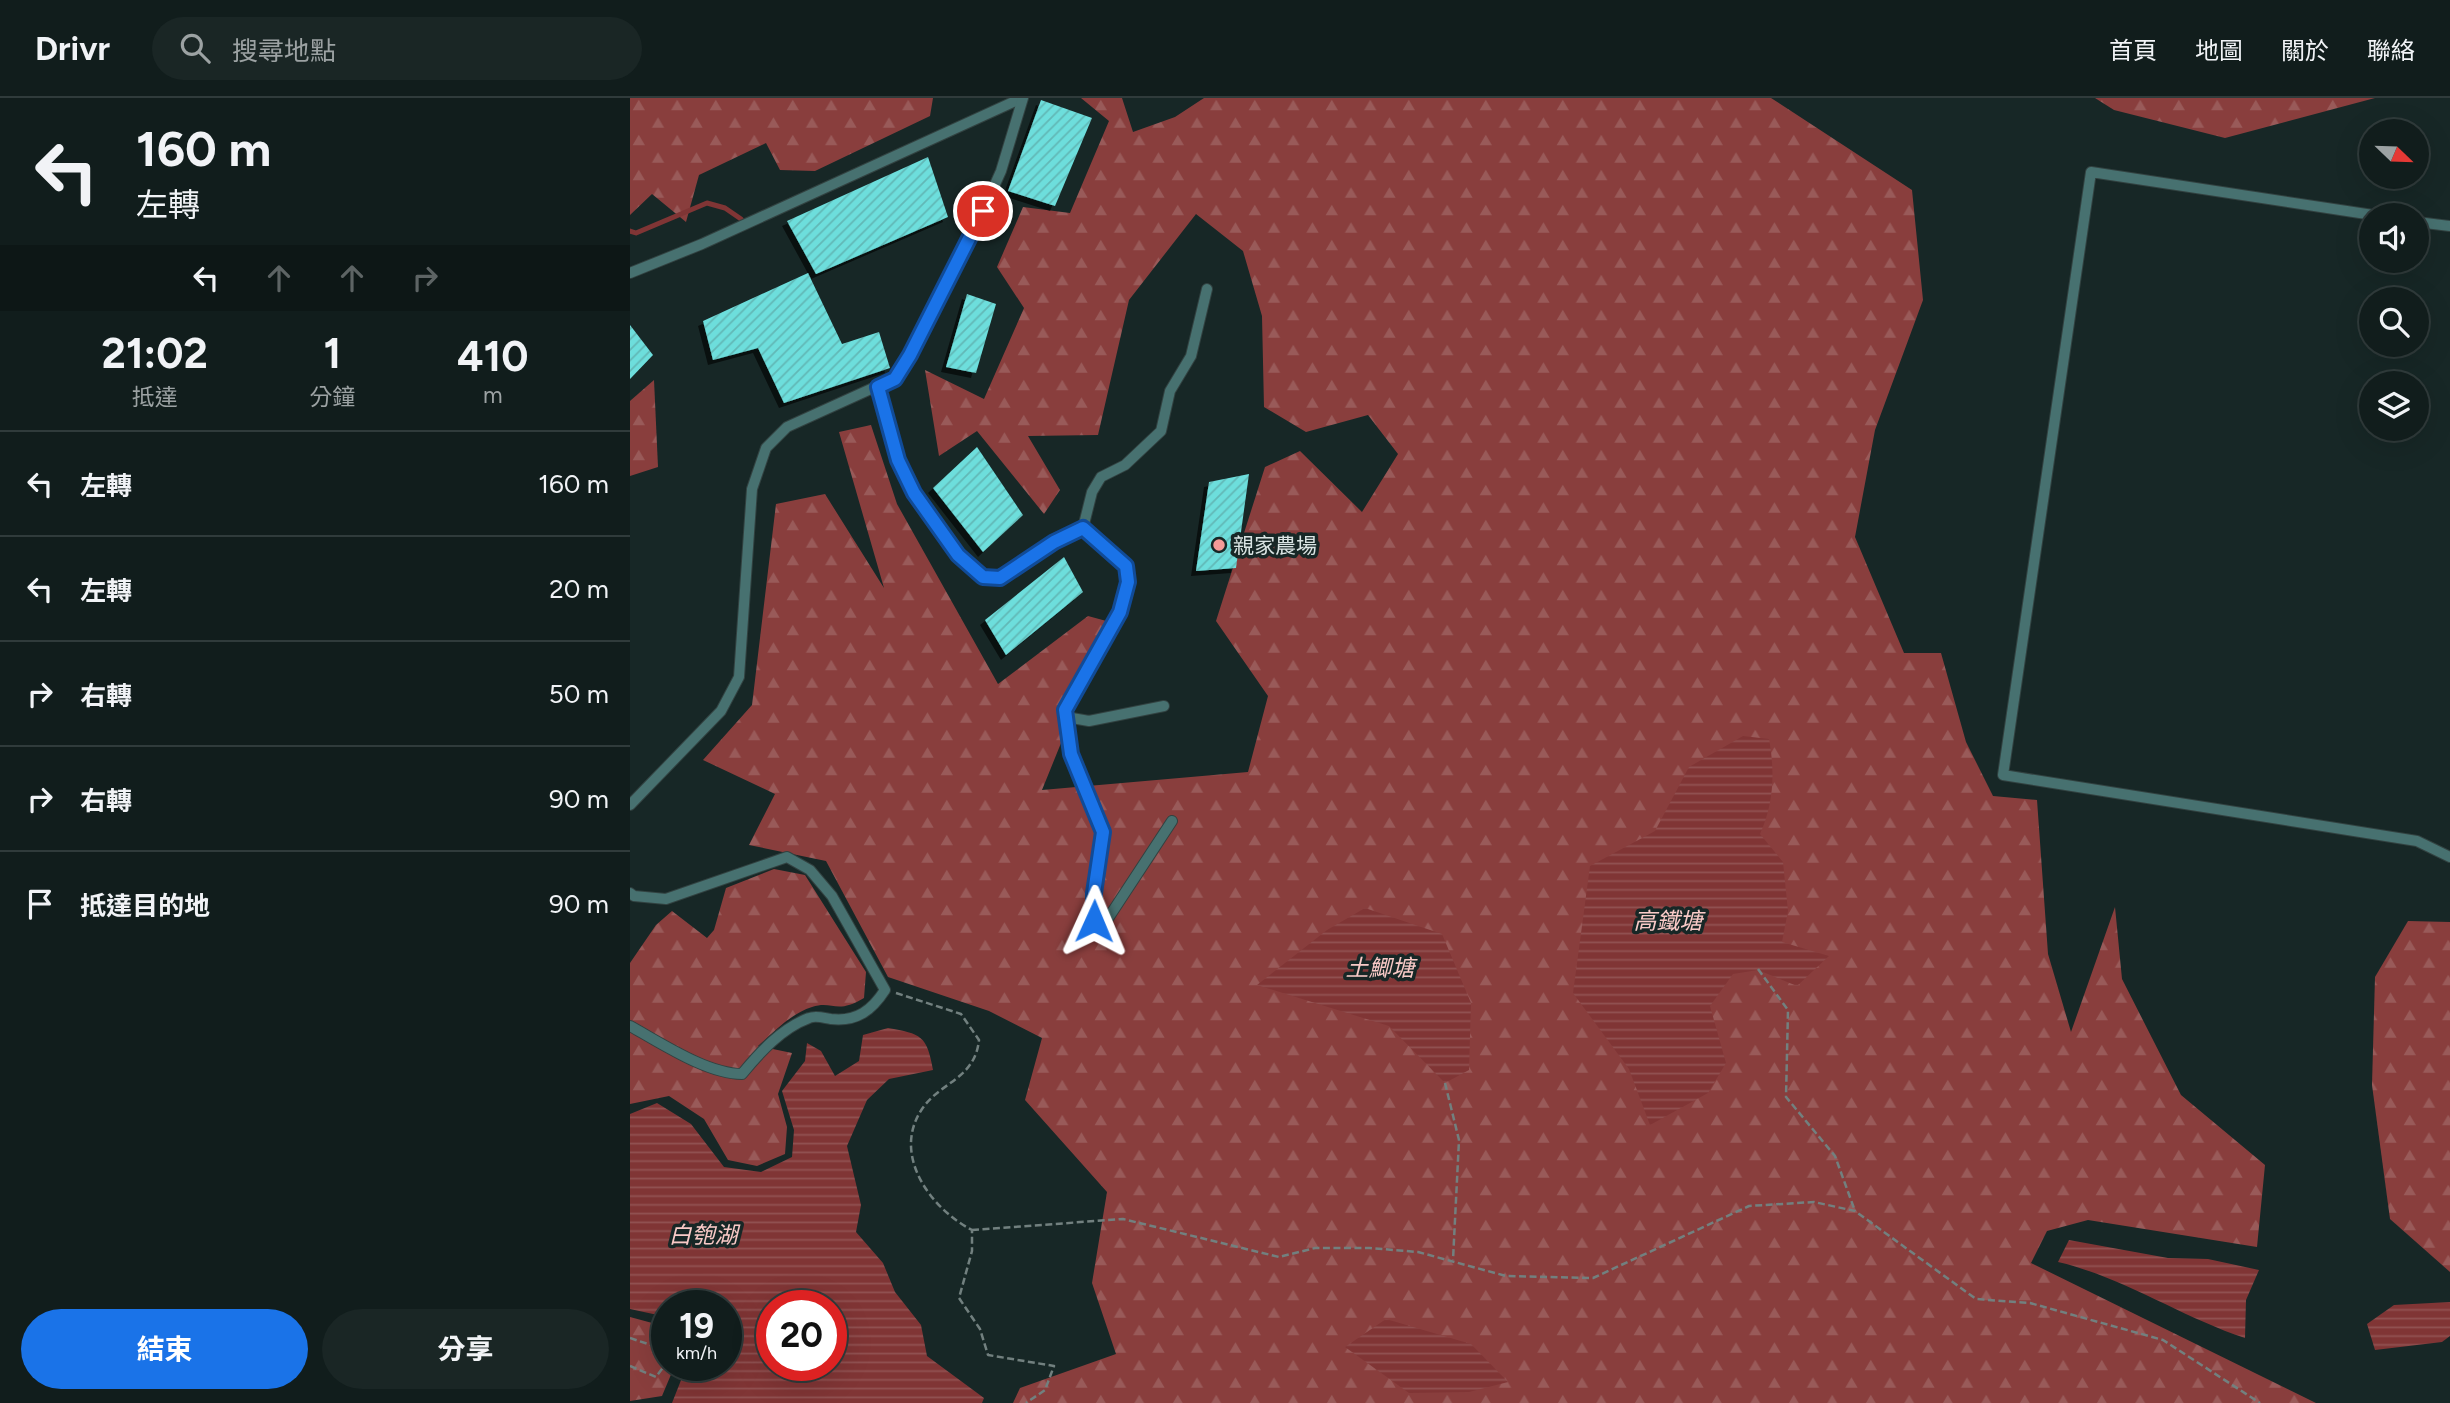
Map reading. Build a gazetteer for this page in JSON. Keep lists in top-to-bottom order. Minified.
{"water":["高鐵塘","土鯽塘","白匏湖"],"places":["親家農場"],"north":"bottom right","page":{"header":"Drivr","search":"搜尋地點","nav":["首頁","地圖","關於","聯絡"],"turn":["160 m","左轉"],"eta":["21:02","抵達","1","分鐘","410","m"],"list":[{"name":"左轉","value":"160 m"},{"name":"左轉","value":"20 m"},{"name":"右轉","value":"50 m"},{"name":"右轉","value":"90 m"},{"name":"抵達目的地","value":"90 m"}],"speed":"19 km/h","limit":"20","buttons":["結束","分享"]}}
